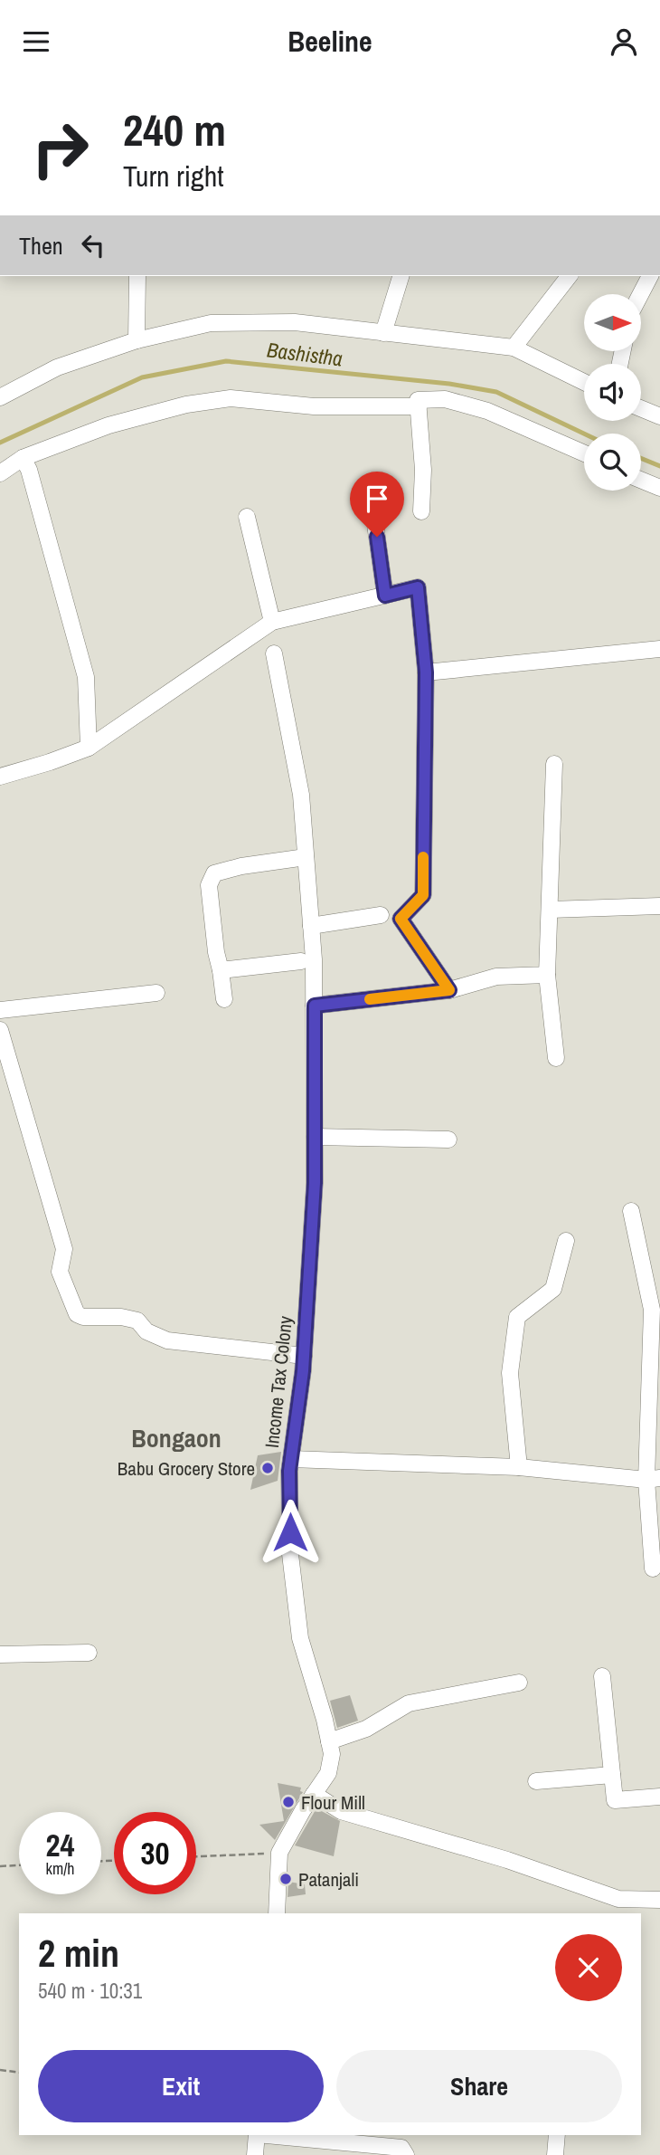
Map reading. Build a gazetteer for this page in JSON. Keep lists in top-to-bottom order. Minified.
{"streets":{"street":["Income Tax Colony"]},"districts":["Bongaon"],"water":["Bashistha"],"places":["Babu Grocery Store","Flour Mill","Patanjali"],"north":"right","page":{"header":"Beeline","turn":["240 m","Turn right"],"then":"Then","speed":"24 km/h","limit":"30","heading":["2 min","540 m · 10:31"],"buttons":["Exit","Share"]}}
